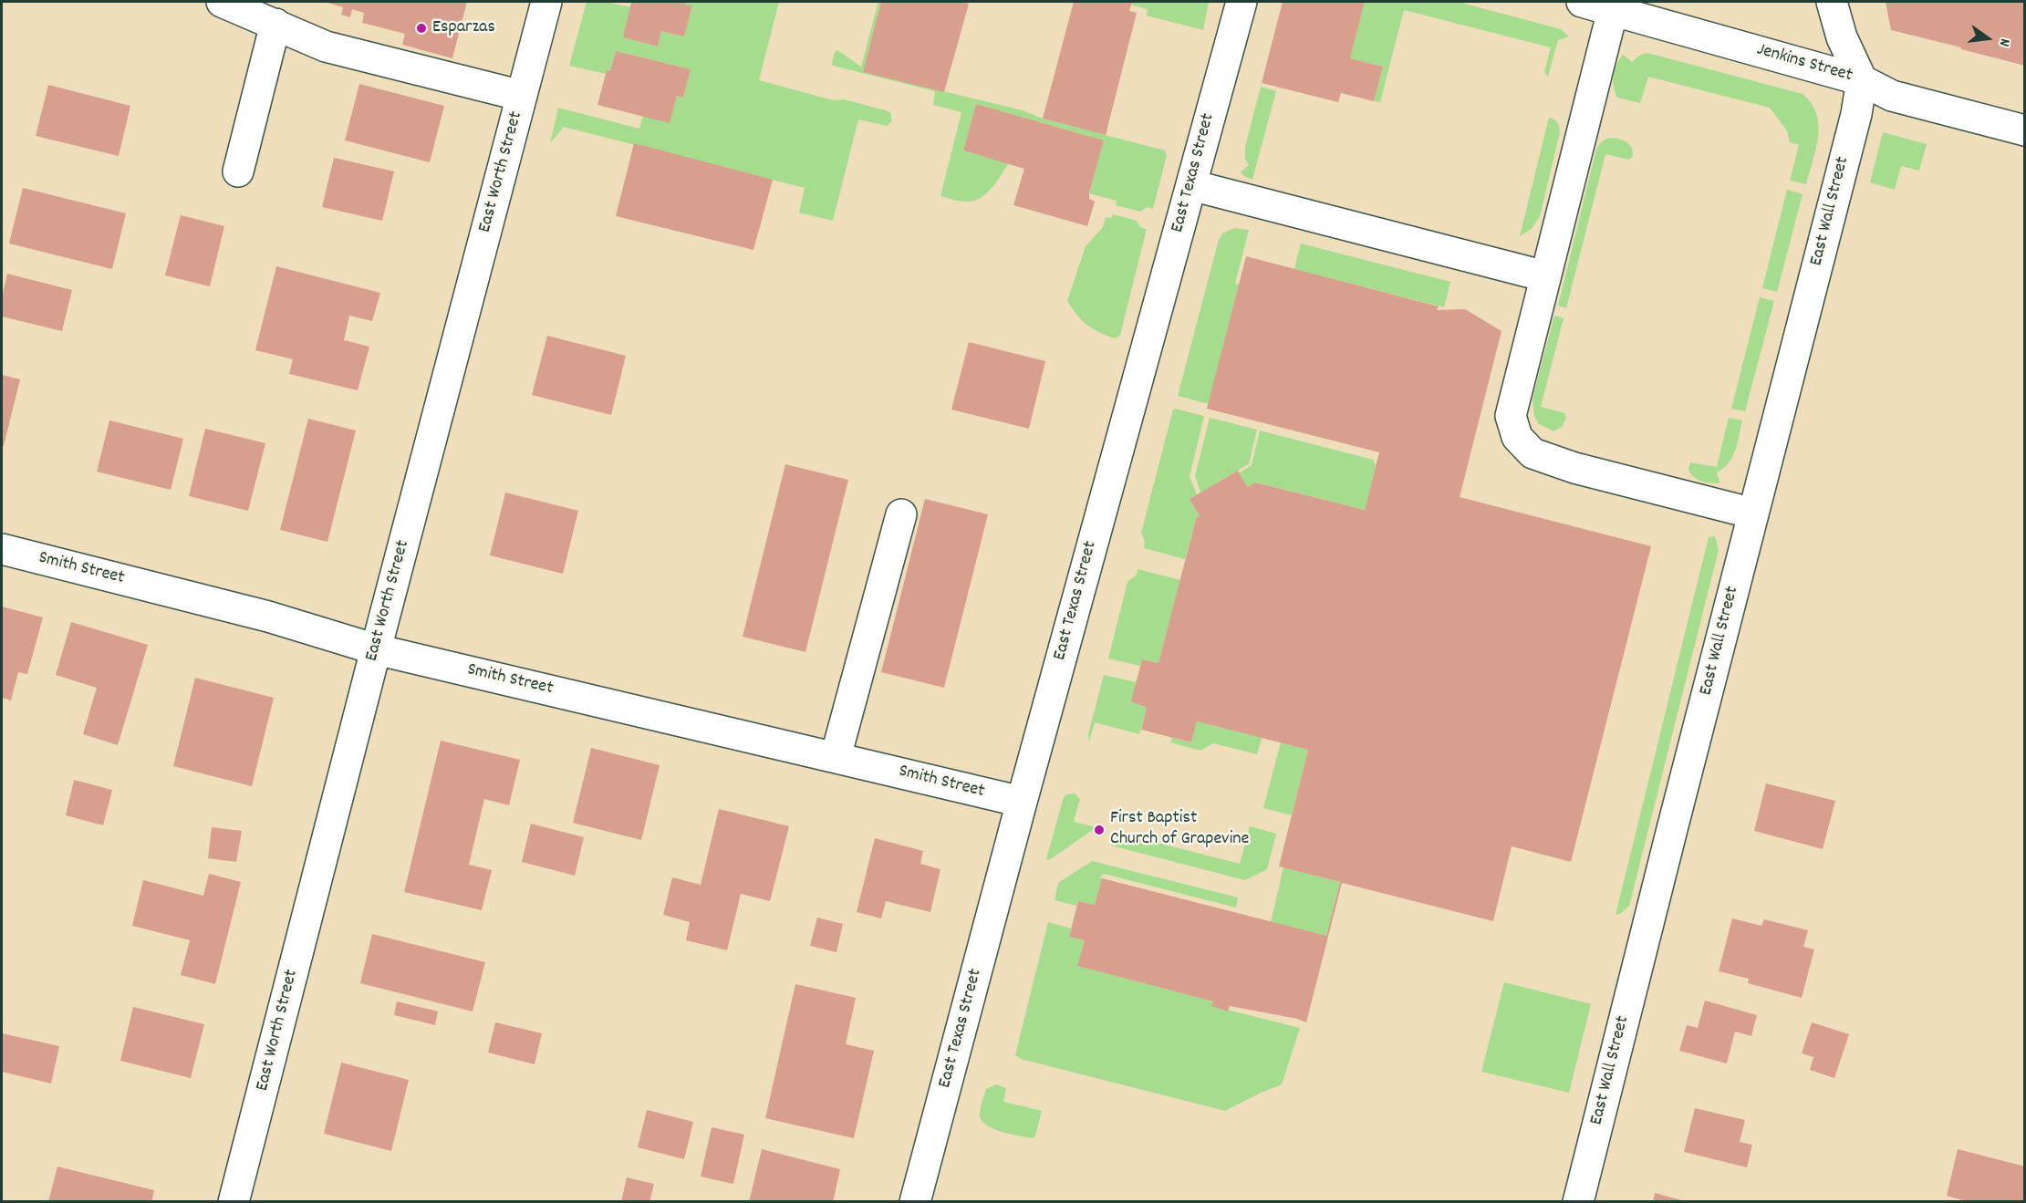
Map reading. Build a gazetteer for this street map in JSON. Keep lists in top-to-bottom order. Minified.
{"streets":{"street":["Jenkins Street","East Worth Street","East Texas Street","East Wall Street","Smith Street"]},"crossings":[["Jenkins Street","East Wall Street"],["East Worth Street","Smith Street"],["East Texas Street","Smith Street"]],"places":["Esparzas","First Baptist Church of Grapevine"],"north":"right"}
